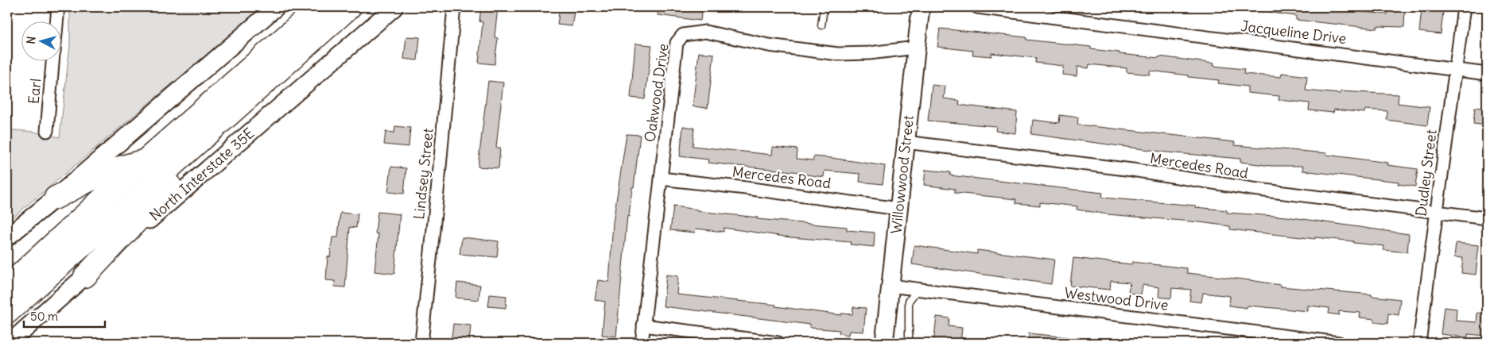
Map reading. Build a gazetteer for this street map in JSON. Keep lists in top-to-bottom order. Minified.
{"streets":{"main road":["North Interstate 35E","Willowwood Street"],"street":["Jacqueline Drive","Earl","Oakwood Drive","Mercedes Road","Dudley Street","Lindsey Street","Westwood Drive"]},"crossings":[["Jacqueline Drive","Dudley Street"],["Oakwood Drive","Mercedes Road"],["Oakwood Drive","Willowwood Street"],["Mercedes Road","Dudley Street"],["Mercedes Road","Willowwood Street"],["Willowwood Street","Westwood Drive"]],"scale_bar":"50 m","north":"left"}
